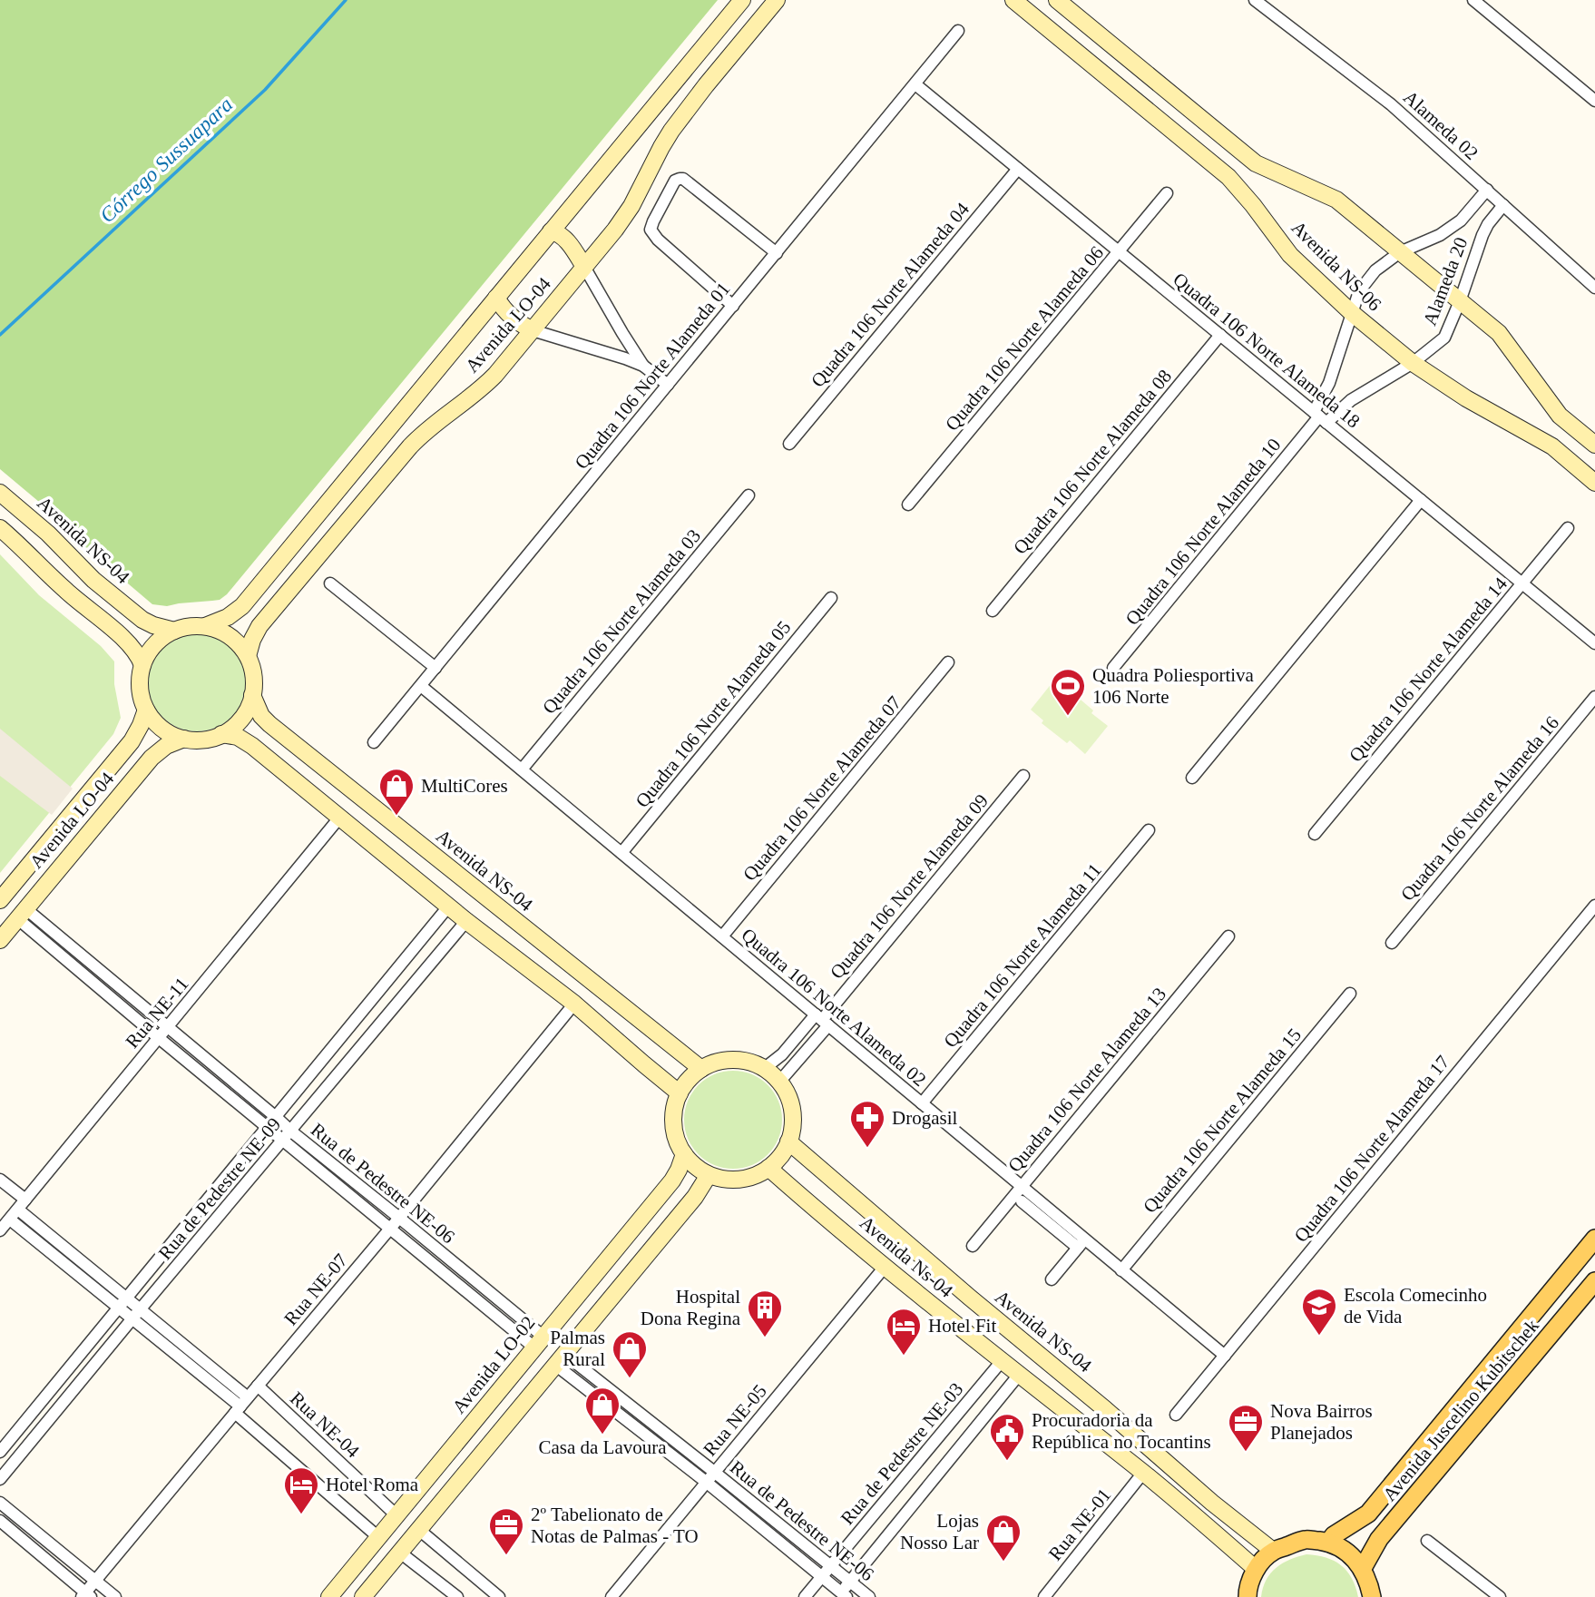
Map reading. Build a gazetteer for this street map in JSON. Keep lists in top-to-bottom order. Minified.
{"streets":{"main road":["Avenida Juscelino Kubitschek"],"street":["Alameda 02","Avenida NS-06","Alameda 20","Quadra 106 Norte Alameda 04","Avenida LO-04","Quadra 106 Norte Alameda 06","Quadra 106 Norte Alameda 18","Quadra 106 Norte Alameda 01","Quadra 106 Norte Alameda 08","Quadra 106 Norte Alameda 10","Avenida NS-04","Quadra 106 Norte Alameda 03","Quadra 106 Norte Alameda 14","Quadra 106 Norte Alameda 05","Quadra 106 Norte Alameda 07","Quadra 106 Norte Alameda 16","Quadra 106 Norte Alameda 09","Quadra 106 Norte Alameda 11","Quadra 106 Norte Alameda 02","Rua NE-11","Quadra 106 Norte Alameda 13","Quadra 106 Norte Alameda 15","Quadra 106 Norte Alameda 17","Rua de Pedestre NE-06","Rua de Pedestre NE-09","Avenida Ns-04","Rua NE-07","Avenida LO-02","Rua NE-05","Rua NE-04","Rua de Pedestre NE-03","Rua NE-01"]},"crossings":[["Alameda 02","Alameda 20"],["Avenida NS-06","Alameda 20"],["Alameda 20","Quadra 106 Norte Alameda 18"],["Alameda 20","Quadra 106 Norte Alameda 10"],["Quadra 106 Norte Alameda 04","Quadra 106 Norte Alameda 18"],["Avenida LO-04","Avenida NS-04"],["Avenida LO-04","Rua de Pedestre NE-06"],["Quadra 106 Norte Alameda 06","Quadra 106 Norte Alameda 18"],["Quadra 106 Norte Alameda 18","Quadra 106 Norte Alameda 01"],["Quadra 106 Norte Alameda 18","Quadra 106 Norte Alameda 08"],["Quadra 106 Norte Alameda 18","Quadra 106 Norte Alameda 10"],["Quadra 106 Norte Alameda 18","Quadra 106 Norte Alameda 14"],["Quadra 106 Norte Alameda 01","Quadra 106 Norte Alameda 02"],["Avenida NS-04","Avenida Ns-04"],["Avenida NS-04","Avenida LO-02"],["Quadra 106 Norte Alameda 03","Quadra 106 Norte Alameda 02"],["Quadra 106 Norte Alameda 05","Quadra 106 Norte Alameda 02"],["Quadra 106 Norte Alameda 07","Quadra 106 Norte Alameda 02"],["Quadra 106 Norte Alameda 09","Quadra 106 Norte Alameda 02"],["Quadra 106 Norte Alameda 11","Quadra 106 Norte Alameda 02"],["Quadra 106 Norte Alameda 02","Quadra 106 Norte Alameda 13"],["Quadra 106 Norte Alameda 02","Quadra 106 Norte Alameda 15"],["Quadra 106 Norte Alameda 02","Quadra 106 Norte Alameda 17"],["Rua NE-11","Rua de Pedestre NE-06"],["Rua de Pedestre NE-06","Rua de Pedestre NE-09"],["Rua de Pedestre NE-06","Rua NE-07"],["Rua de Pedestre NE-06","Avenida LO-02"],["Rua de Pedestre NE-06","Rua NE-05"],["Rua de Pedestre NE-06","Rua de Pedestre NE-03"],["Avenida Ns-04","Avenida LO-02"],["Avenida Ns-04","Rua NE-05"],["Avenida Ns-04","Rua de Pedestre NE-03"],["Avenida Ns-04","Rua NE-01"],["Rua NE-07","Rua NE-04"],["Avenida LO-02","Rua NE-04"]],"water":["Córrego Sussuapara"],"places":{"sports":["Quadra Poliesportiva 106 Norte"],"shop":["MultiCores","Palmas Rural","Casa da Lavoura","Lojas Nosso Lar"],"pharmacy":["Drogasil"],"school or university":["Escola Comecinho de Vida"],"building":["Hospital Dona Regina"],"hotel":["Hotel Fit","Hotel Roma"],"office":["Nova Bairros Planejados","2º Tabelionato de Notas de Palmas - TO"],"public building":["Procuradoria da República no Tocantins"]}}
